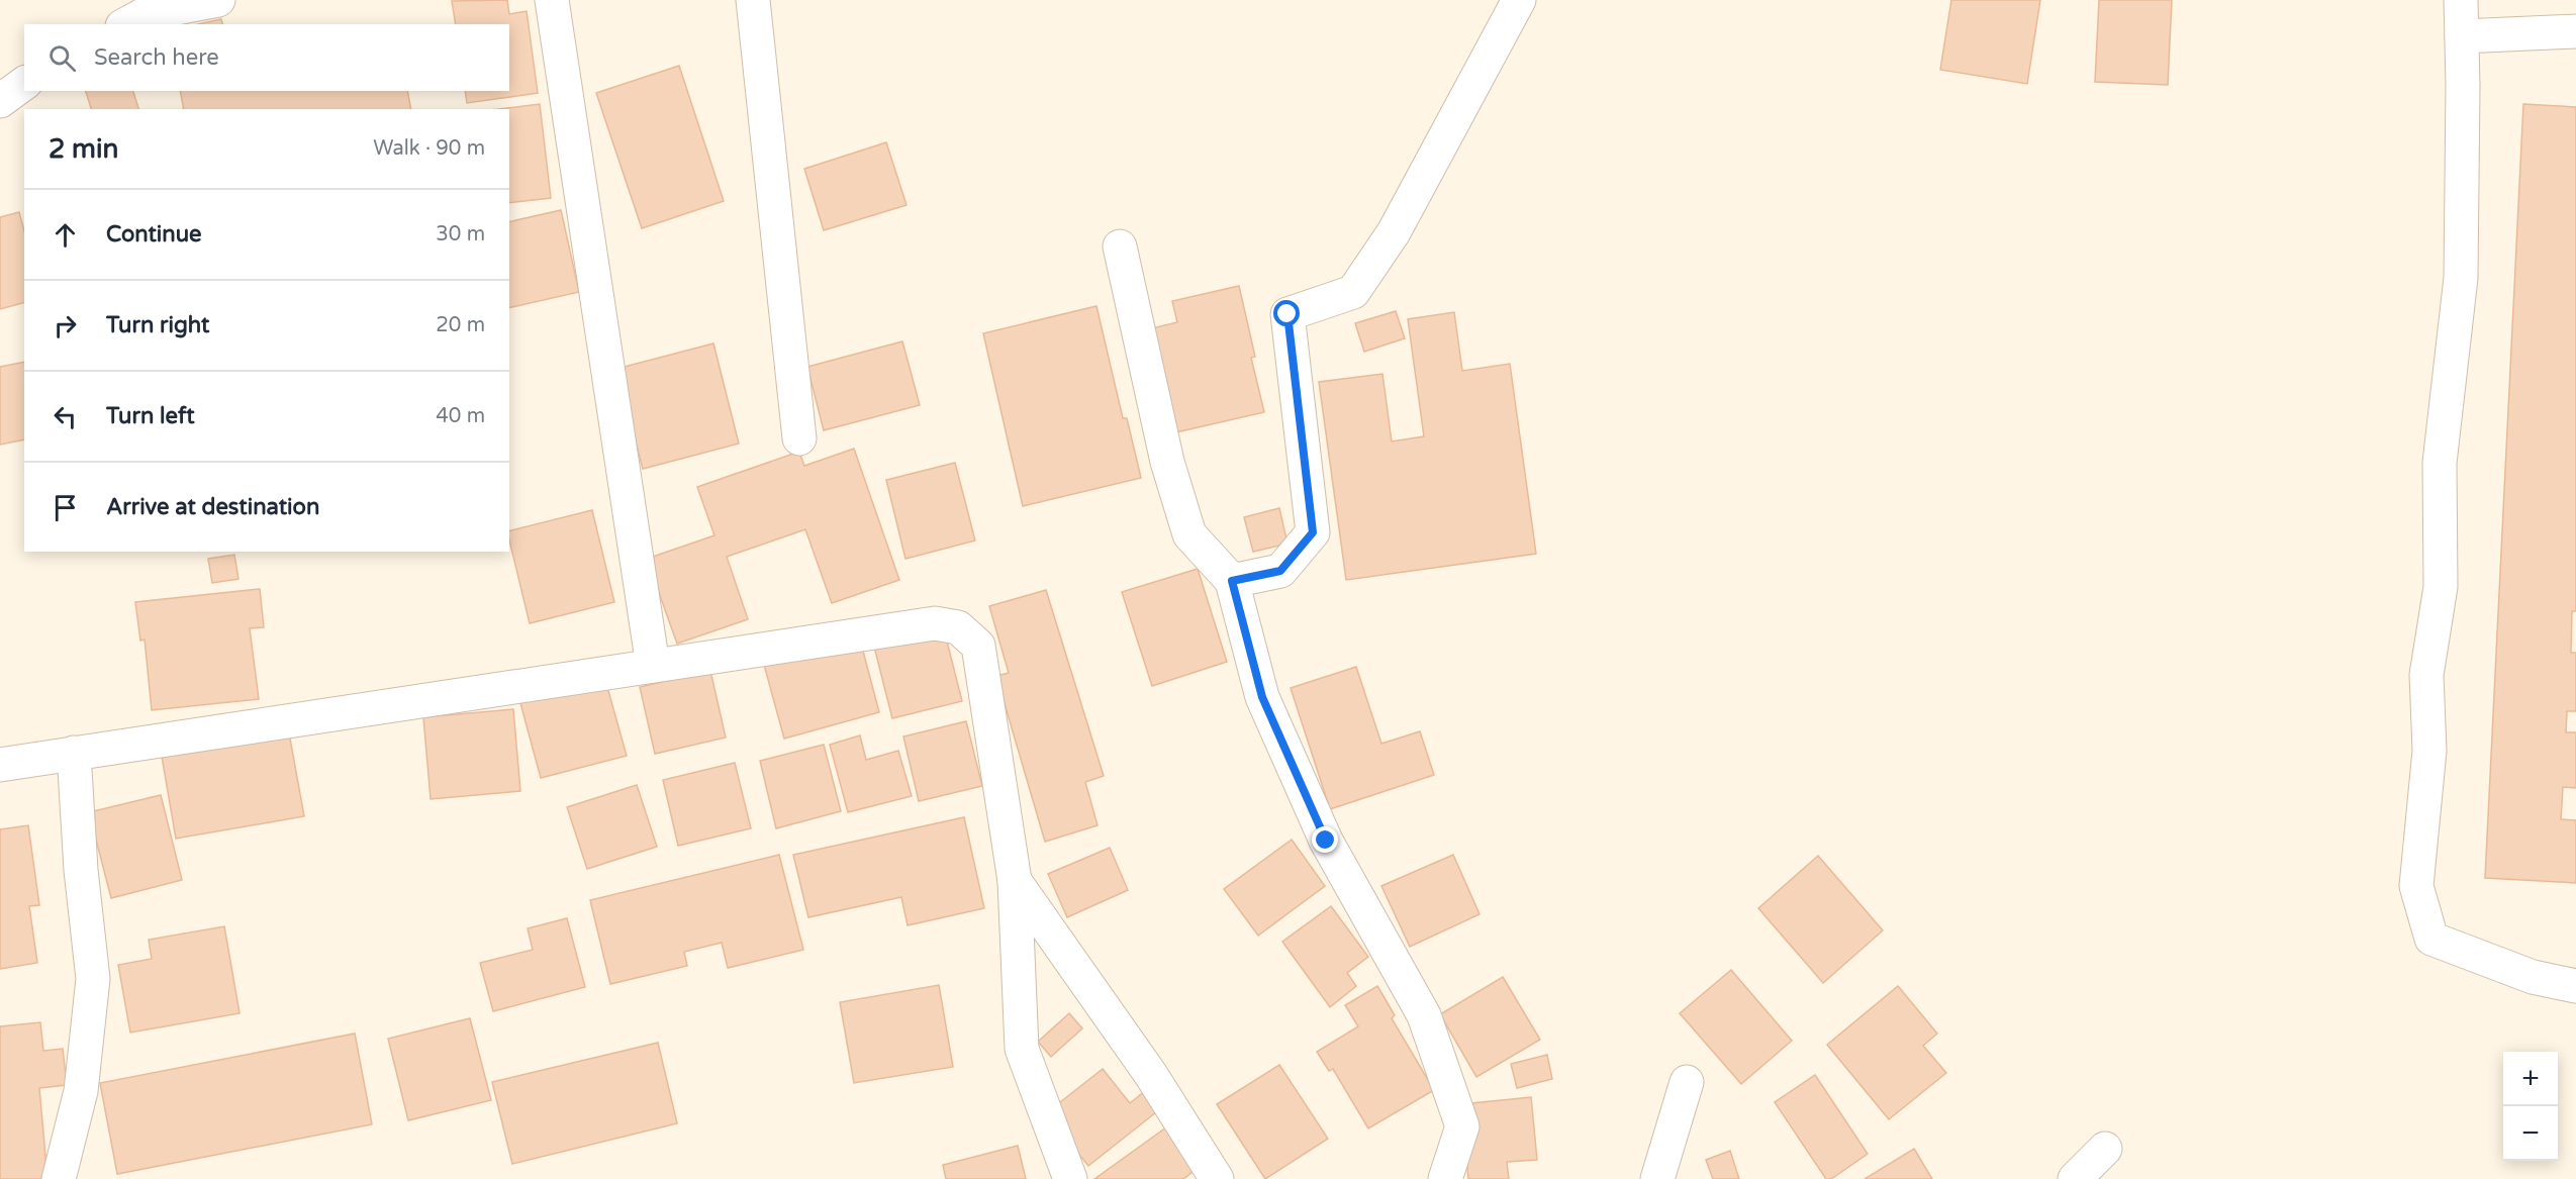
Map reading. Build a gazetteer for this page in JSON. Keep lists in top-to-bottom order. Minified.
{"page":{"search":"Search here","heading":["2 min","Walk · 90 m"],"list":[["Continue","30 m"],["Turn right","20 m"],["Turn left","40 m"],"Arrive at destination"],"map_buttons":["+","−"]}}
